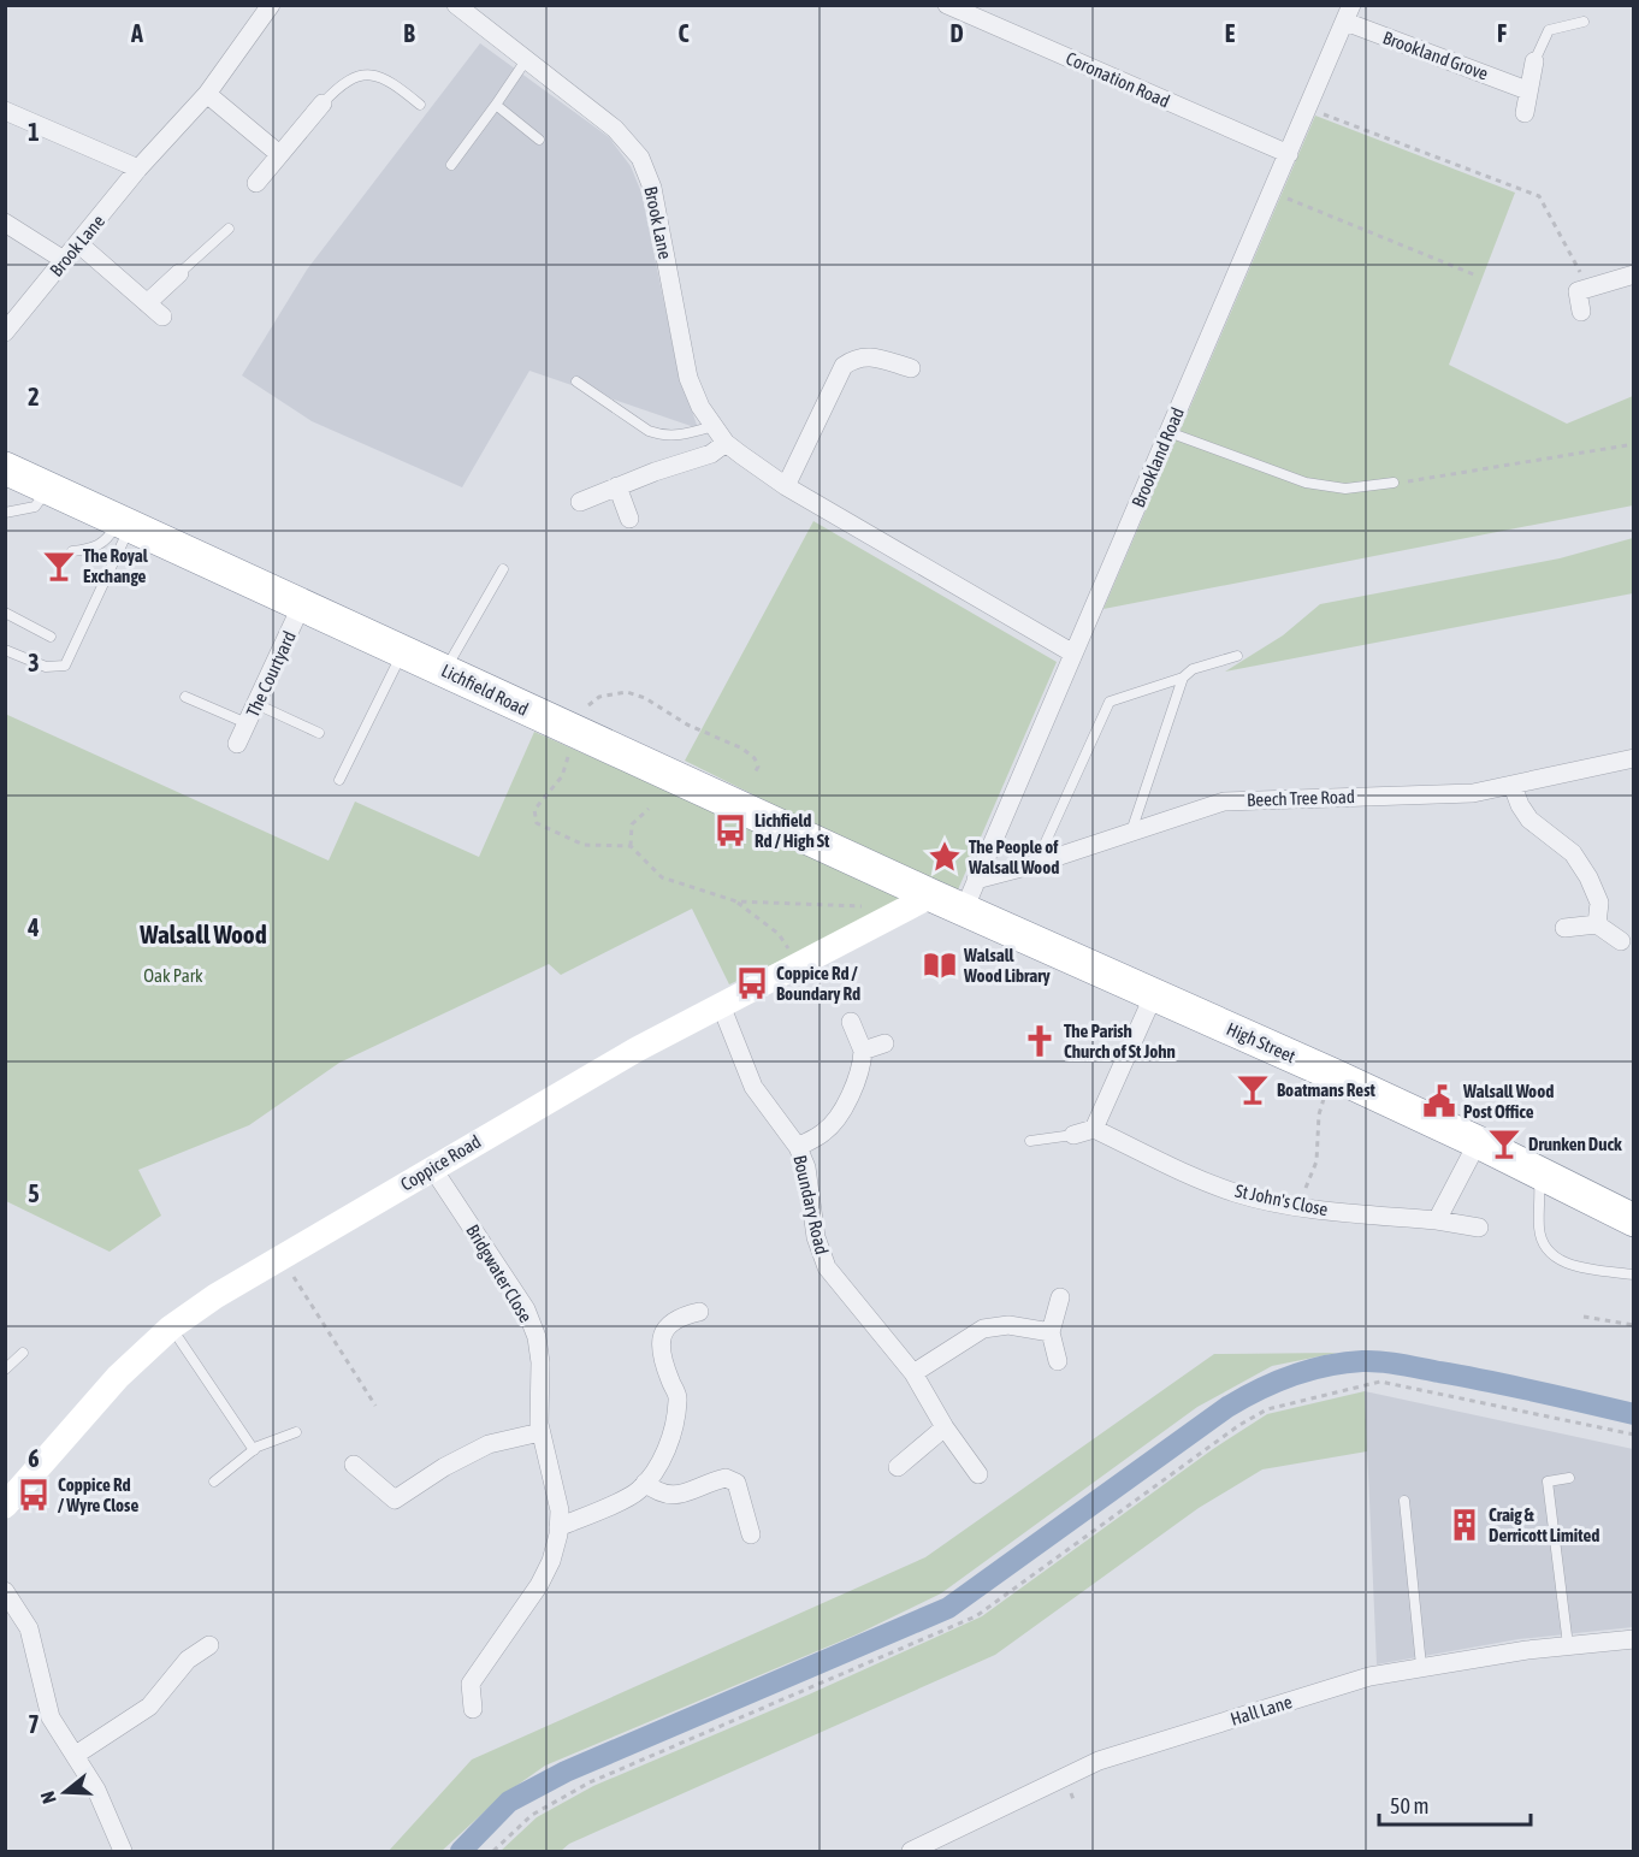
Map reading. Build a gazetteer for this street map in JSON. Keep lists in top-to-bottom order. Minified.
{"streets":{"highway":["Lichfield Road","High Street"],"main road":["Coppice Road"],"street":["Brookland Grove","Coronation Road","Brook Lane","Brookland Road","The Courtyard","Beech Tree Road","St John's Close","Boundary Road","Bridgwater Close","Hall Lane"]},"crossings":[["Brookland Grove","Brookland Road"],["Coronation Road","Brookland Road"],["Brook Lane","Brookland Road"],["Brookland Road","Lichfield Road"],["Brookland Road","Beech Tree Road"],["Brookland Road","High Street"],["The Courtyard","Lichfield Road"],["Lichfield Road","High Street"],["Lichfield Road","Coppice Road"],["Coppice Road","Boundary Road"],["Coppice Road","Bridgwater Close"]],"districts":["Walsall Wood"],"parks":["Oak Park"],"places":{"bar":["The Royal Exchange","Boatmans Rest","Drunken Duck"],"bus stop":["Lichfield Rd / High St","Coppice Rd / Boundary Rd","Coppice Rd / Wyre Close"],"place":["The People of Walsall Wood"],"library":["Walsall Wood Library"],"church":["The Parish Church of St John"],"public building":["Walsall Wood Post Office"],"building":["Craig & Derricott Limited"]},"scale_bar":"50 m","north":"left","grid":{"columns":["A","B","C","D","E","F"],"rows":["1","2","3","4","5","6","7"]}}
